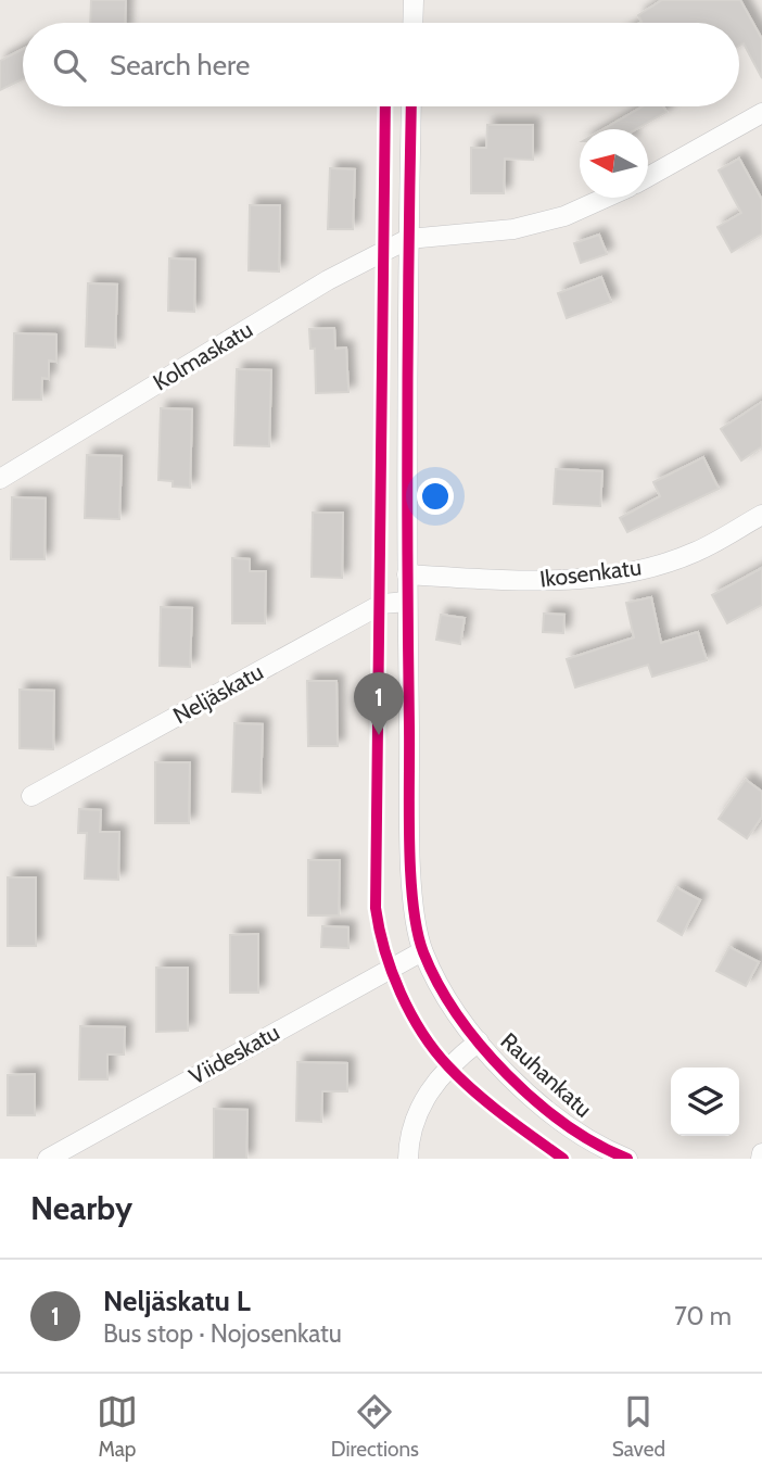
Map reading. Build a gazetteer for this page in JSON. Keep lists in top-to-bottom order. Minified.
{"streets":{"street":["Kolmaskatu","Ikosenkatu","Neljäskatu","Viideskatu","Rauhankatu"]},"crossings":[["Kolmaskatu","Rauhankatu"],["Ikosenkatu","Rauhankatu"],["Neljäskatu","Rauhankatu"],["Viideskatu","Rauhankatu"]],"north":"left","page":{"search":"Search here","pins":"1","heading":"Nearby","list":[{"mark":"1","name":"Neljäskatu L","note":"Bus stop · Nojosenkatu","value":"70 m"}],"nav":["Map","Directions","Saved"]}}
